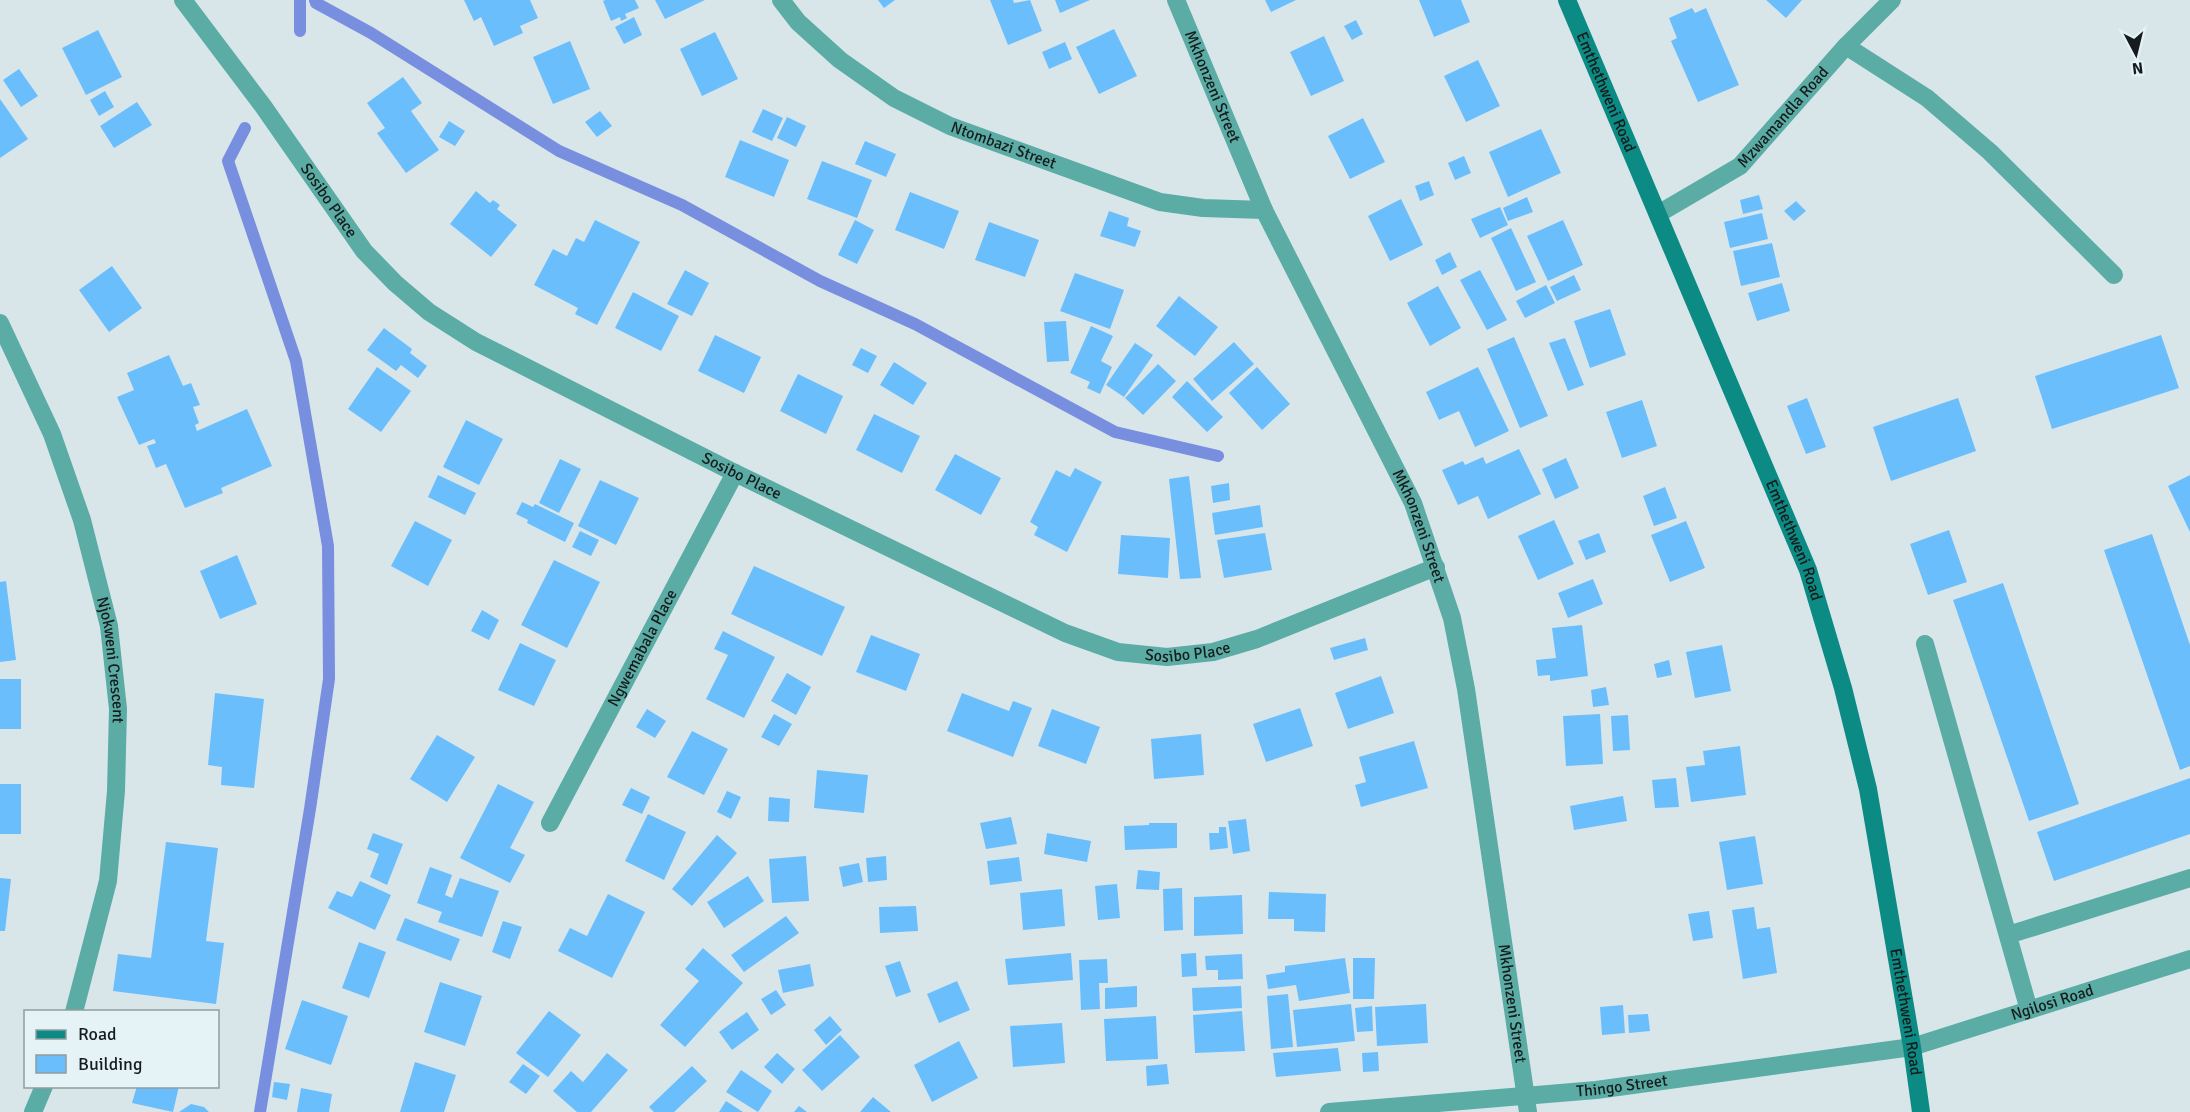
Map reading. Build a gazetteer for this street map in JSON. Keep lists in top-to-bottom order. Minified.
{"streets":{"street":["Mkhonzeni Street","Emthethweni Road","Mzwamandla Road","Ntombazi Street","Sosibo Place","Ngwemabala Place","Njokweni Crescent","Ngilosi Road","Thingo Street"]},"crossings":[["Mkhonzeni Street","Ntombazi Street"],["Mkhonzeni Street","Sosibo Place"],["Mkhonzeni Street","Thingo Street"],["Emthethweni Road","Mzwamandla Road"],["Emthethweni Road","Ngilosi Road"],["Emthethweni Road","Thingo Street"],["Sosibo Place","Ngwemabala Place"],["Ngilosi Road","Thingo Street"]],"legend":["Road","Building"],"north":"bottom"}
